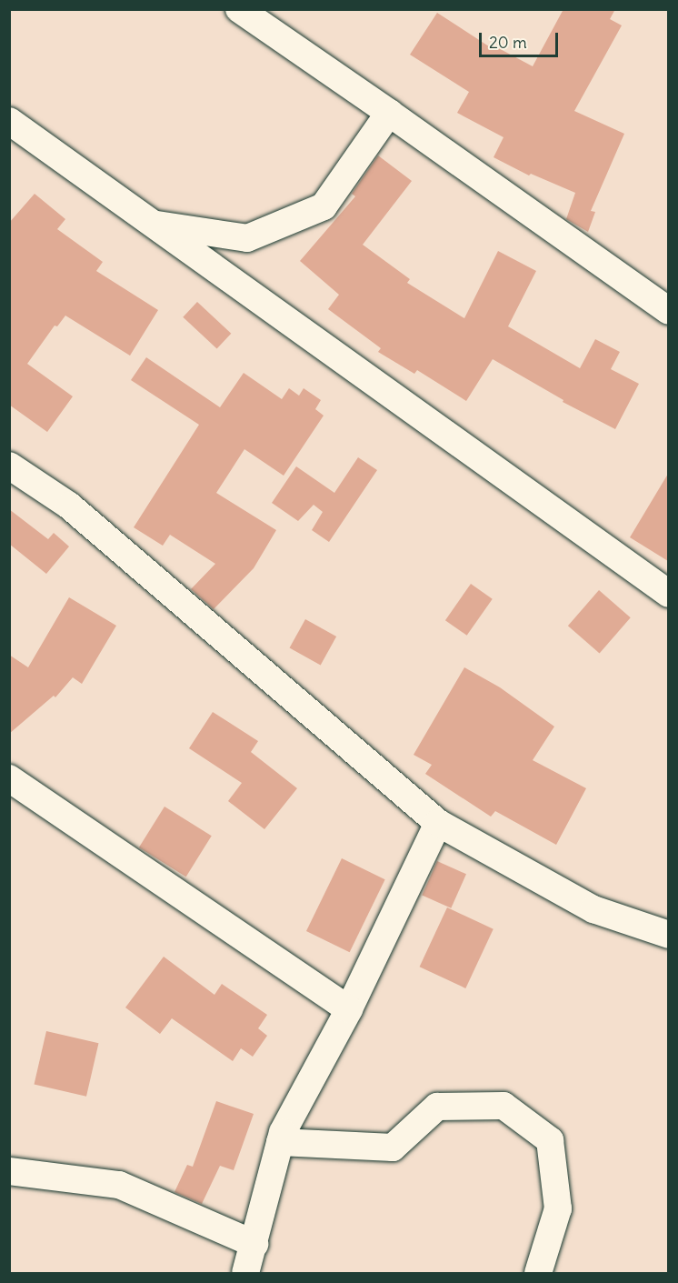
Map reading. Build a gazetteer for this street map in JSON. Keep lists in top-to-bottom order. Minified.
{"scale_bar":"20 m"}
